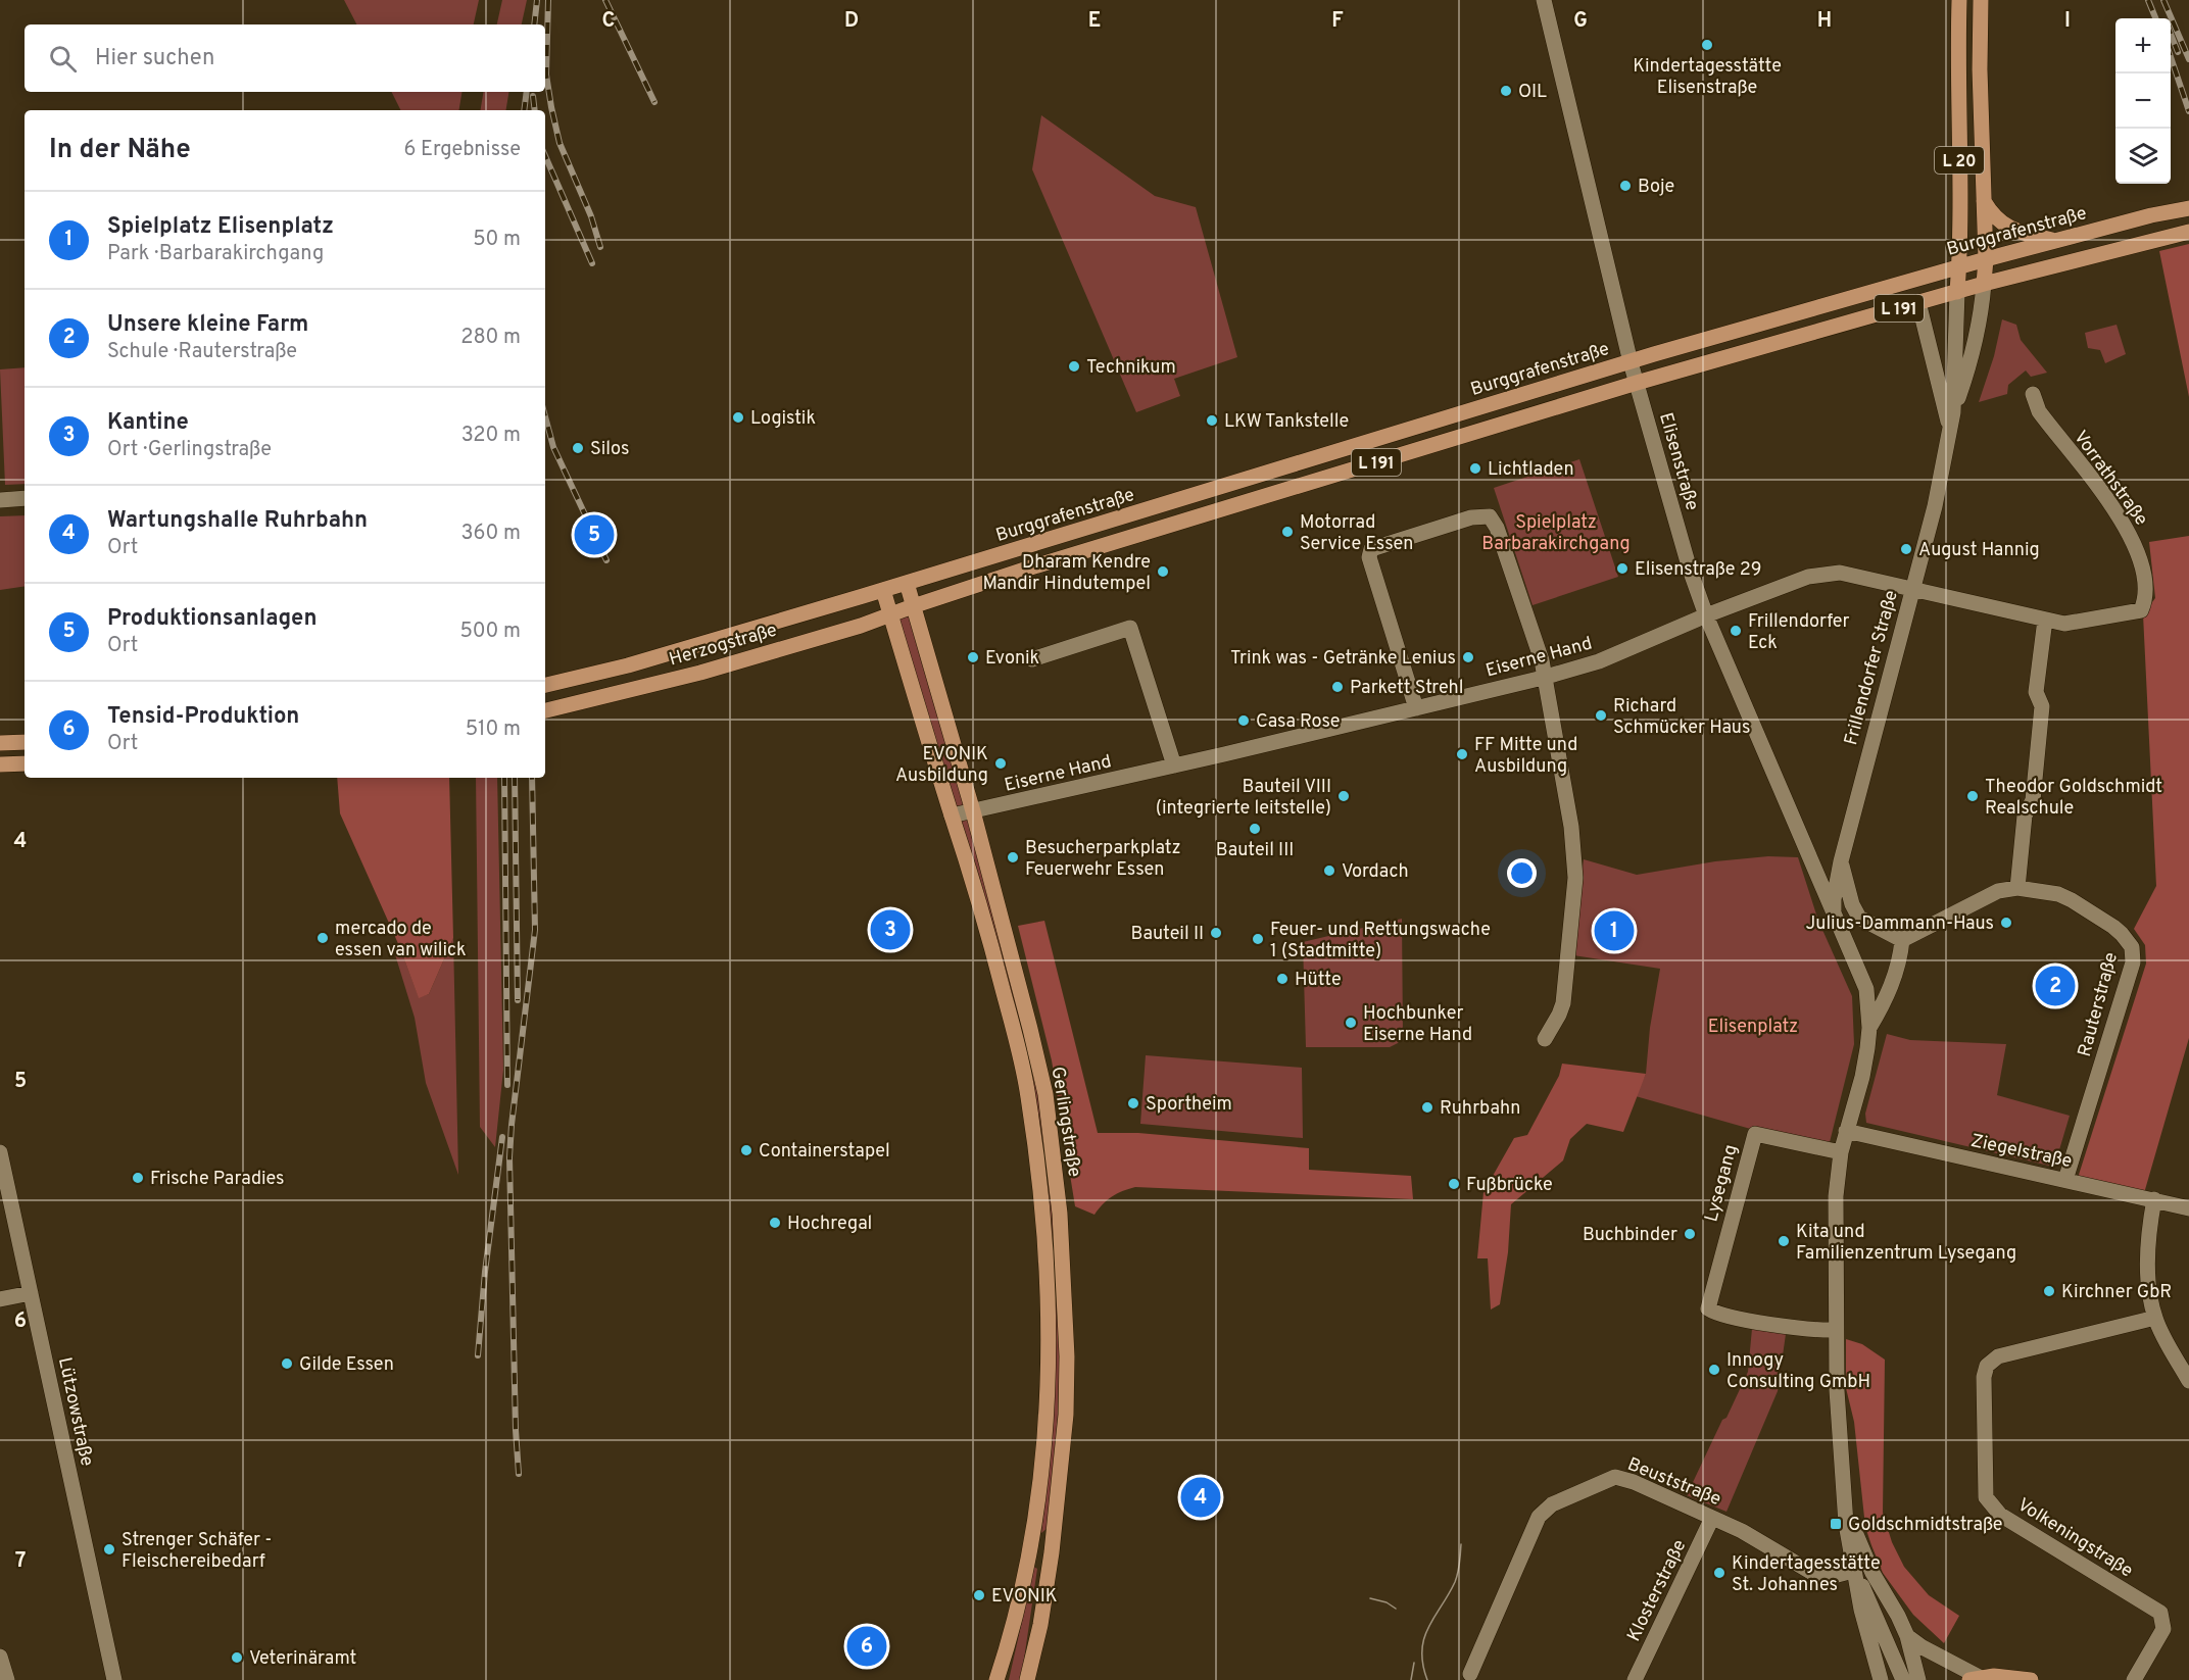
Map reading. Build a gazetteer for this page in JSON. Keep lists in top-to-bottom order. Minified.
{"streets":{"main road":["L 20","Burggrafenstraße","L 191","Herzogstraße","Frillendorfer Straße","Gerlingstraße"],"street":["Elisenstraße","Vorrathstraße","Eiserne Hand","Rauterstraße","Ziegelstraße","Lysegang","Lützowstraße","Beuststraße","Volkeningstraße","Klosterstraße"]},"crossings":[["L 20","Burggrafenstraße"],["L 20","Frillendorfer Straße"],["Burggrafenstraße","Elisenstraße"],["Burggrafenstraße","Herzogstraße"],["Burggrafenstraße","Frillendorfer Straße"],["Burggrafenstraße","Gerlingstraße"],["L 191","Elisenstraße"],["L 191","Herzogstraße"],["L 191","Frillendorfer Straße"],["L 191","Gerlingstraße"],["Elisenstraße","Eiserne Hand"],["Elisenstraße","Frillendorfer Straße"],["Vorrathstraße","Eiserne Hand"],["Vorrathstraße","Frillendorfer Straße"],["Herzogstraße","Gerlingstraße"],["Eiserne Hand","Frillendorfer Straße"],["Eiserne Hand","Gerlingstraße"],["Rauterstraße","Ziegelstraße"],["Beuststraße","Klosterstraße"]],"parks":["Spielplatz Barbarakirchgang","Elisenplatz"],"places":{"other":["Kindertagesstätte Elisenstraße","OIL","Boje","Technikum","Logistik","LKW Tankstelle","Silos","Lichtladen","Motorrad Service Essen","August Hannig","Elisenstraße 29","Dharam Kendre Mandir Hindutempel","Frillendorfer Eck","Evonik","Trink was - Getränke Lenius","Parkett Strehl","Richard Schmücker Haus","Casa Rose","FF Mitte und Ausbildung","EVONIK Ausbildung","Bauteil VIII (integrierte leitstelle)","Theodor Goldschmidt Realschule","Bauteil III","Besucherparkplatz Feuerwehr Essen","Vordach","Julius-Dammann-Haus","Bauteil II","mercado de essen van wilick","Feuer- und Rettungswache 1 (Stadtmitte)","Hütte","Hochbunker Eiserne Hand","Sportheim","Ruhrbahn","Containerstapel","Frische Paradies","Fußbrücke","Hochregal","Buchbinder","Kita und Familienzentrum Lysegang","Kirchner GbR","Gilde Essen","Innogy Consulting GmbH","Strenger Schäfer - Fleischereibedarf","Kindertagesstätte St. Johannes","EVONIK","Veterinäramt"],"transit":["Goldschmidtstraße"]},"page":{"map_buttons":["+","−"],"search":"Hier suchen","heading":["In der Nähe","6 Ergebnisse"],"list":[{"mark":"1","name":"Spielplatz Elisenplatz","note":"Park · Barbarakirchgang","value":"50 m"},{"mark":"2","name":"Unsere kleine Farm","note":"Schule · Rauterstraße","value":"280 m"},{"mark":"3","name":"Kantine","note":"Ort · Gerlingstraße","value":"320 m"},{"mark":"4","name":"Wartungshalle Ruhrbahn","note":"Ort","value":"360 m"},{"mark":"5","name":"Produktionsanlagen","note":"Ort","value":"500 m"},{"mark":"6","name":"Tensid-Produktion","note":"Ort","value":"510 m"}],"pins":["5","3","1","2","4","6"]},"grid":{"columns":["C","D","E","F","G","H","I"],"rows":["4","5","6","7"]}}
